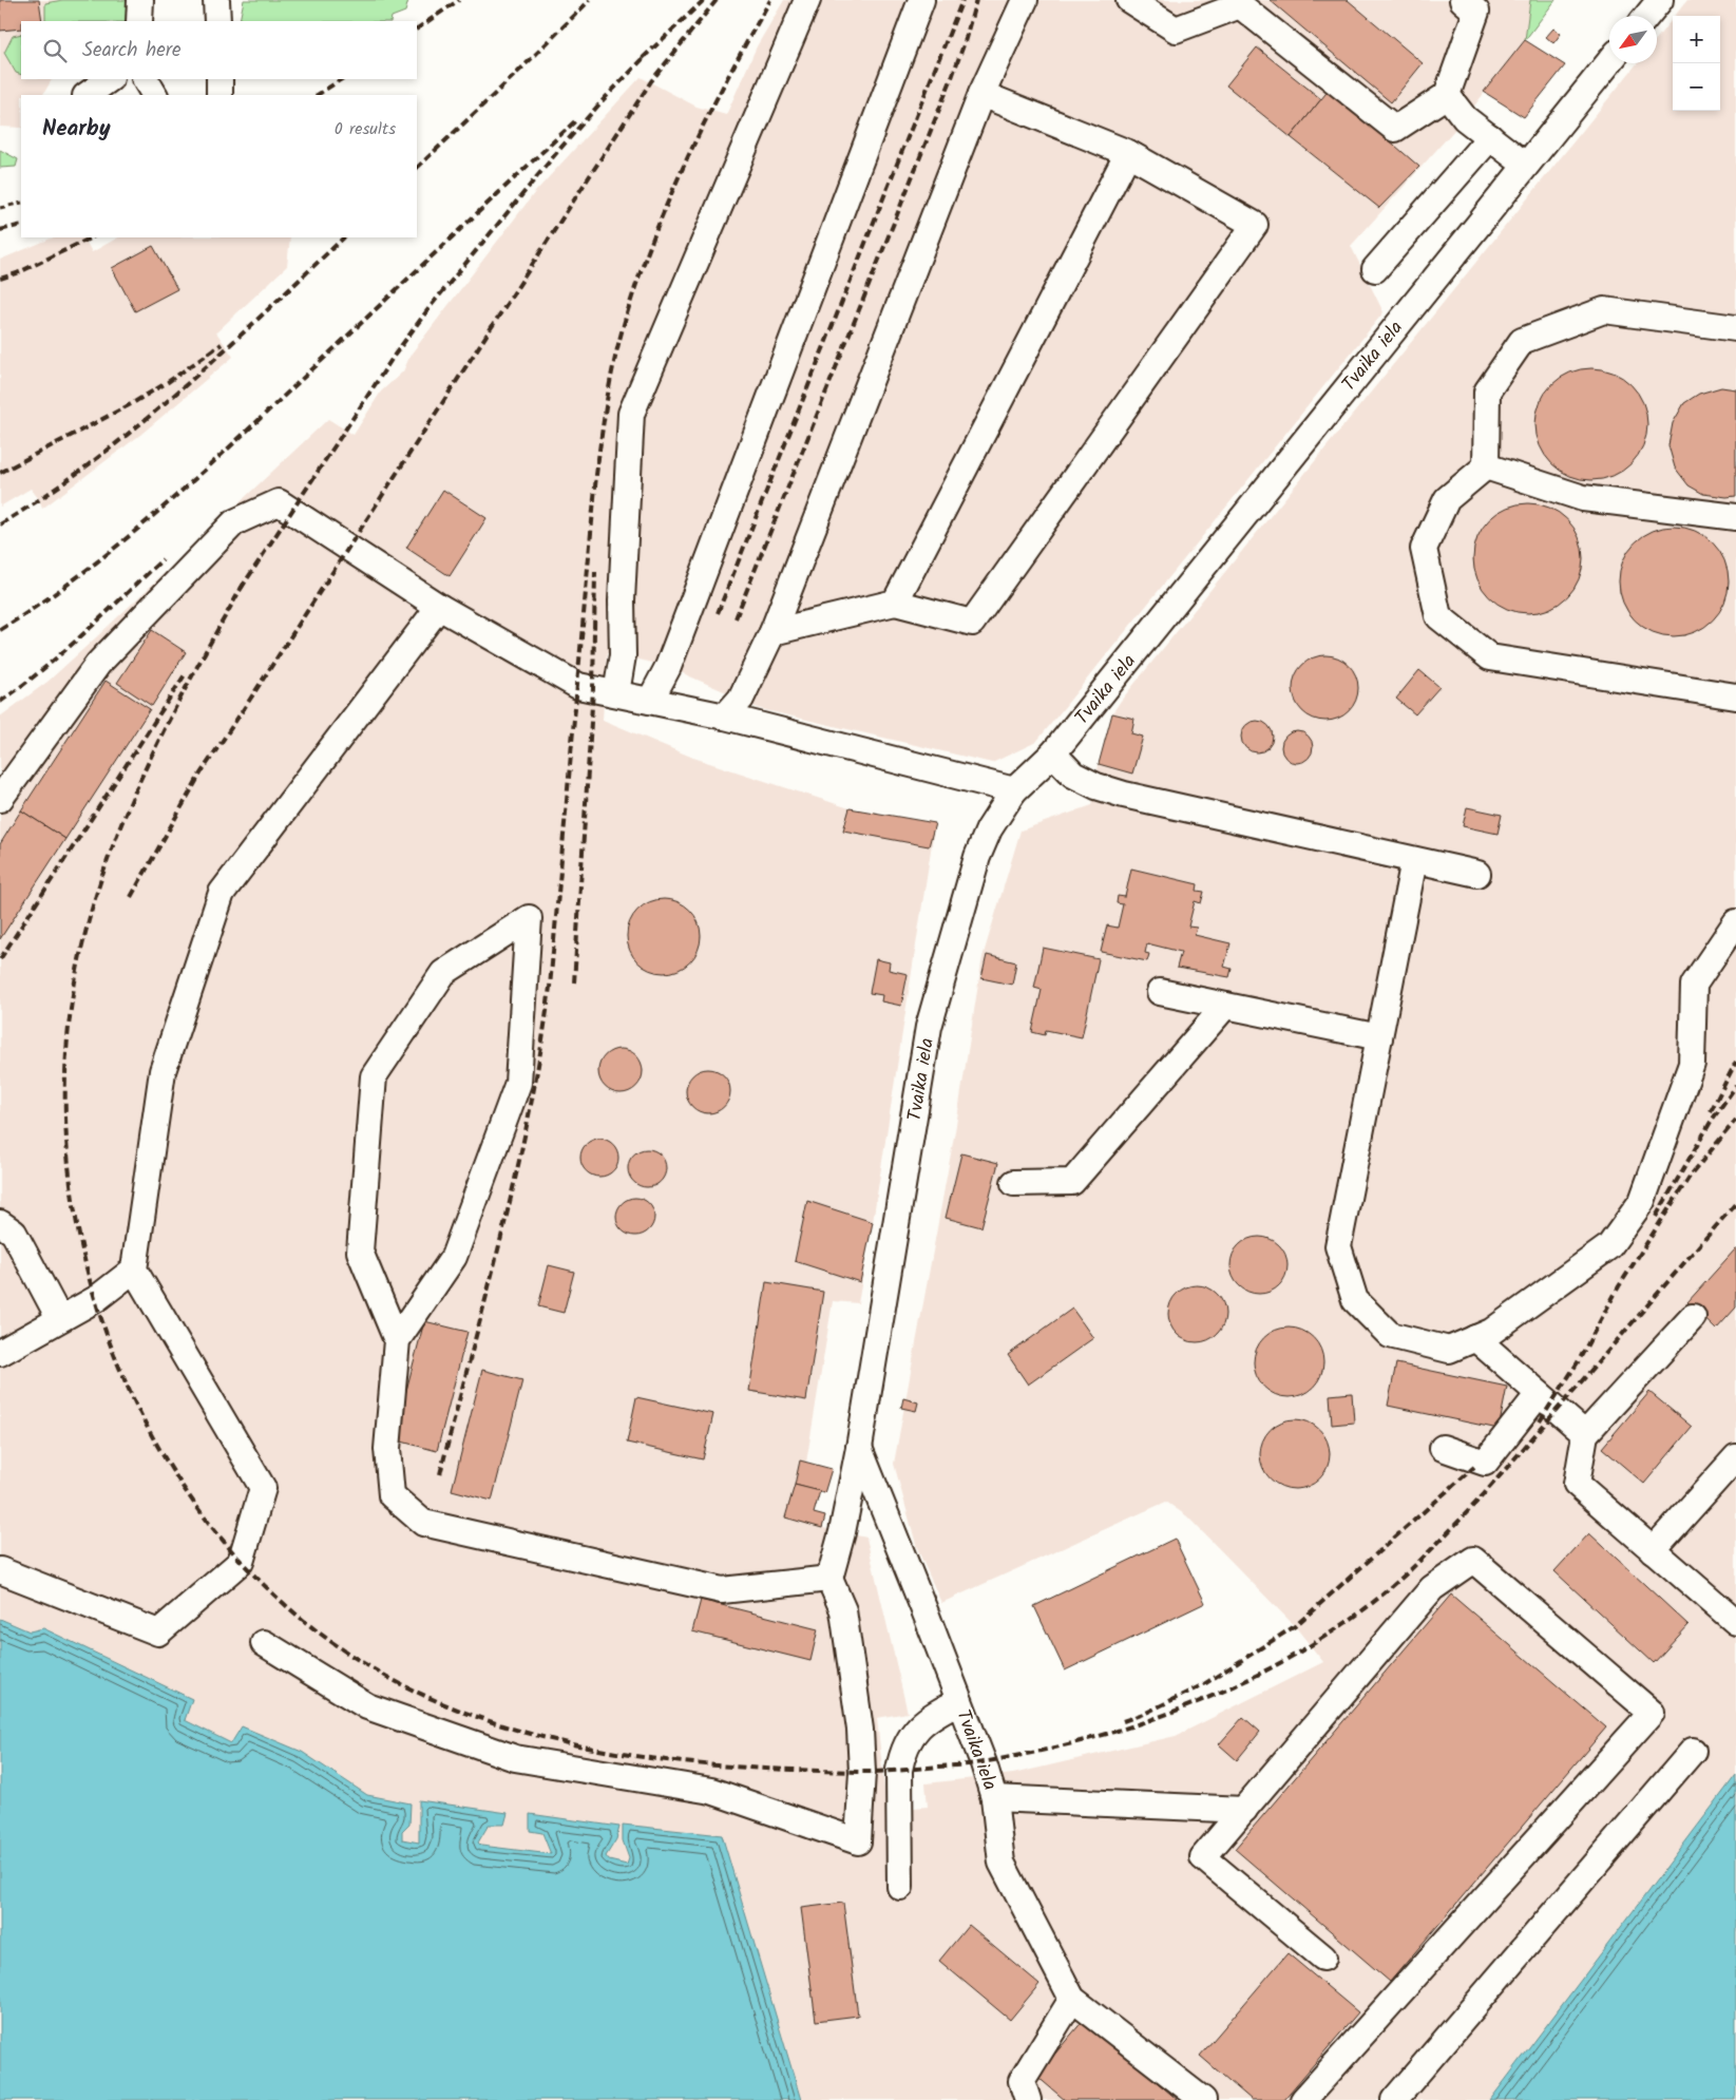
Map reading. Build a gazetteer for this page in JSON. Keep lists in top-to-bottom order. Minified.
{"streets":{"street":["Tvaika iela"]},"north":"bottom left","page":{"map_buttons":["+","−"],"search":"Search here","heading":["Nearby","0 results"]}}
